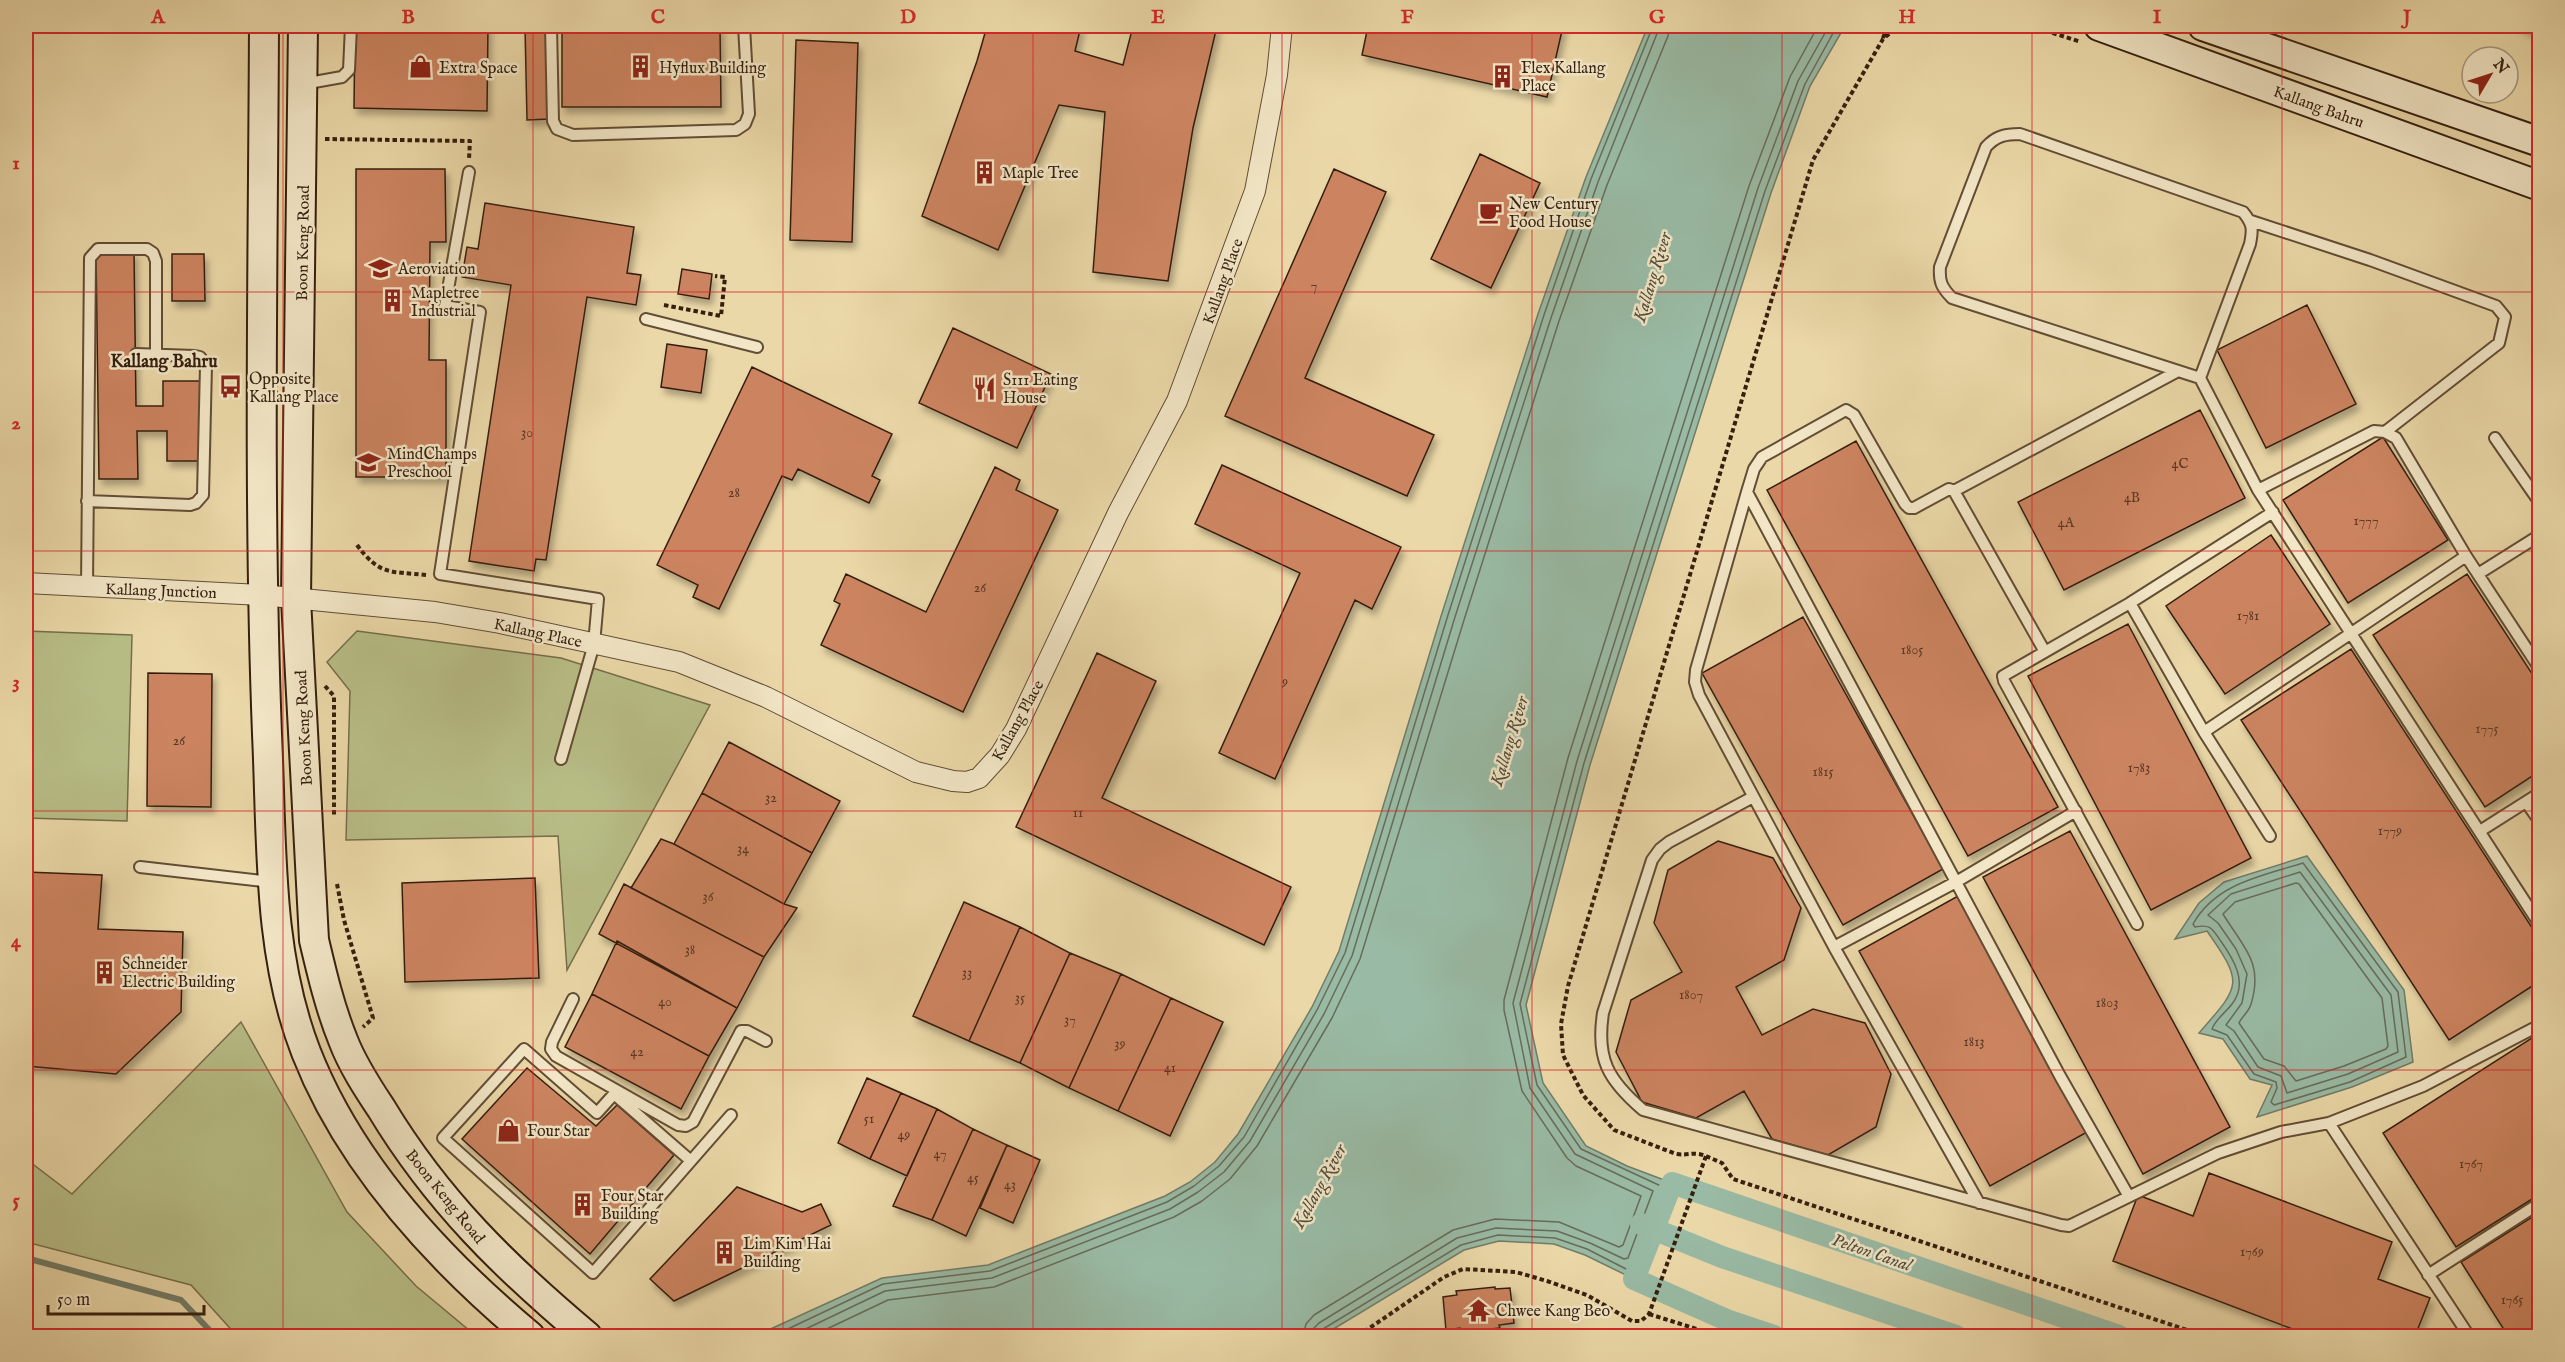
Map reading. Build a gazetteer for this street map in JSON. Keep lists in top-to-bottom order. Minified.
{"streets":{"main road":["Kallang Bahru","Boon Keng Road"],"street":["Kallang Place","Kallang Junction"]},"crossings":[["Boon Keng Road","Kallang Place"],["Boon Keng Road","Kallang Junction"],["Kallang Place","Kallang Junction"]],"districts":["Kallang Bahru"],"water":["Kallang River","Pelton Canal"],"places":{"shop":["Extra Space","Four Star"],"building":["Hyflux Building","Flex Kallang Place","Maple Tree","Mapletree Industrial","Schneider Electric Building","Four Star Building","Lim Kim Hai Building"],"cafe":["New Century Food House"],"school or university":["Aeroviation","MindChamps Preschool"],"bus stop":["Opposite Kallang Place"],"restaurant":["S111 Eating House"],"temple":["Chwee Kang Beo"]},"house_numbers":["7","30","4C","28","4B","1777","4A","26","1781","1805","9","1775","26","1783","1815","32","11","1779","34","36","38","33","1807","35","40","1803","37","1813","39","42","41","51","49","47","1767","45","43","1769","1765"],"scale_bar":"50 m","north":"top right","grid":{"columns":["A","B","C","D","E","F","G","H","I","J"],"rows":["1","2","3","4","5"]}}
